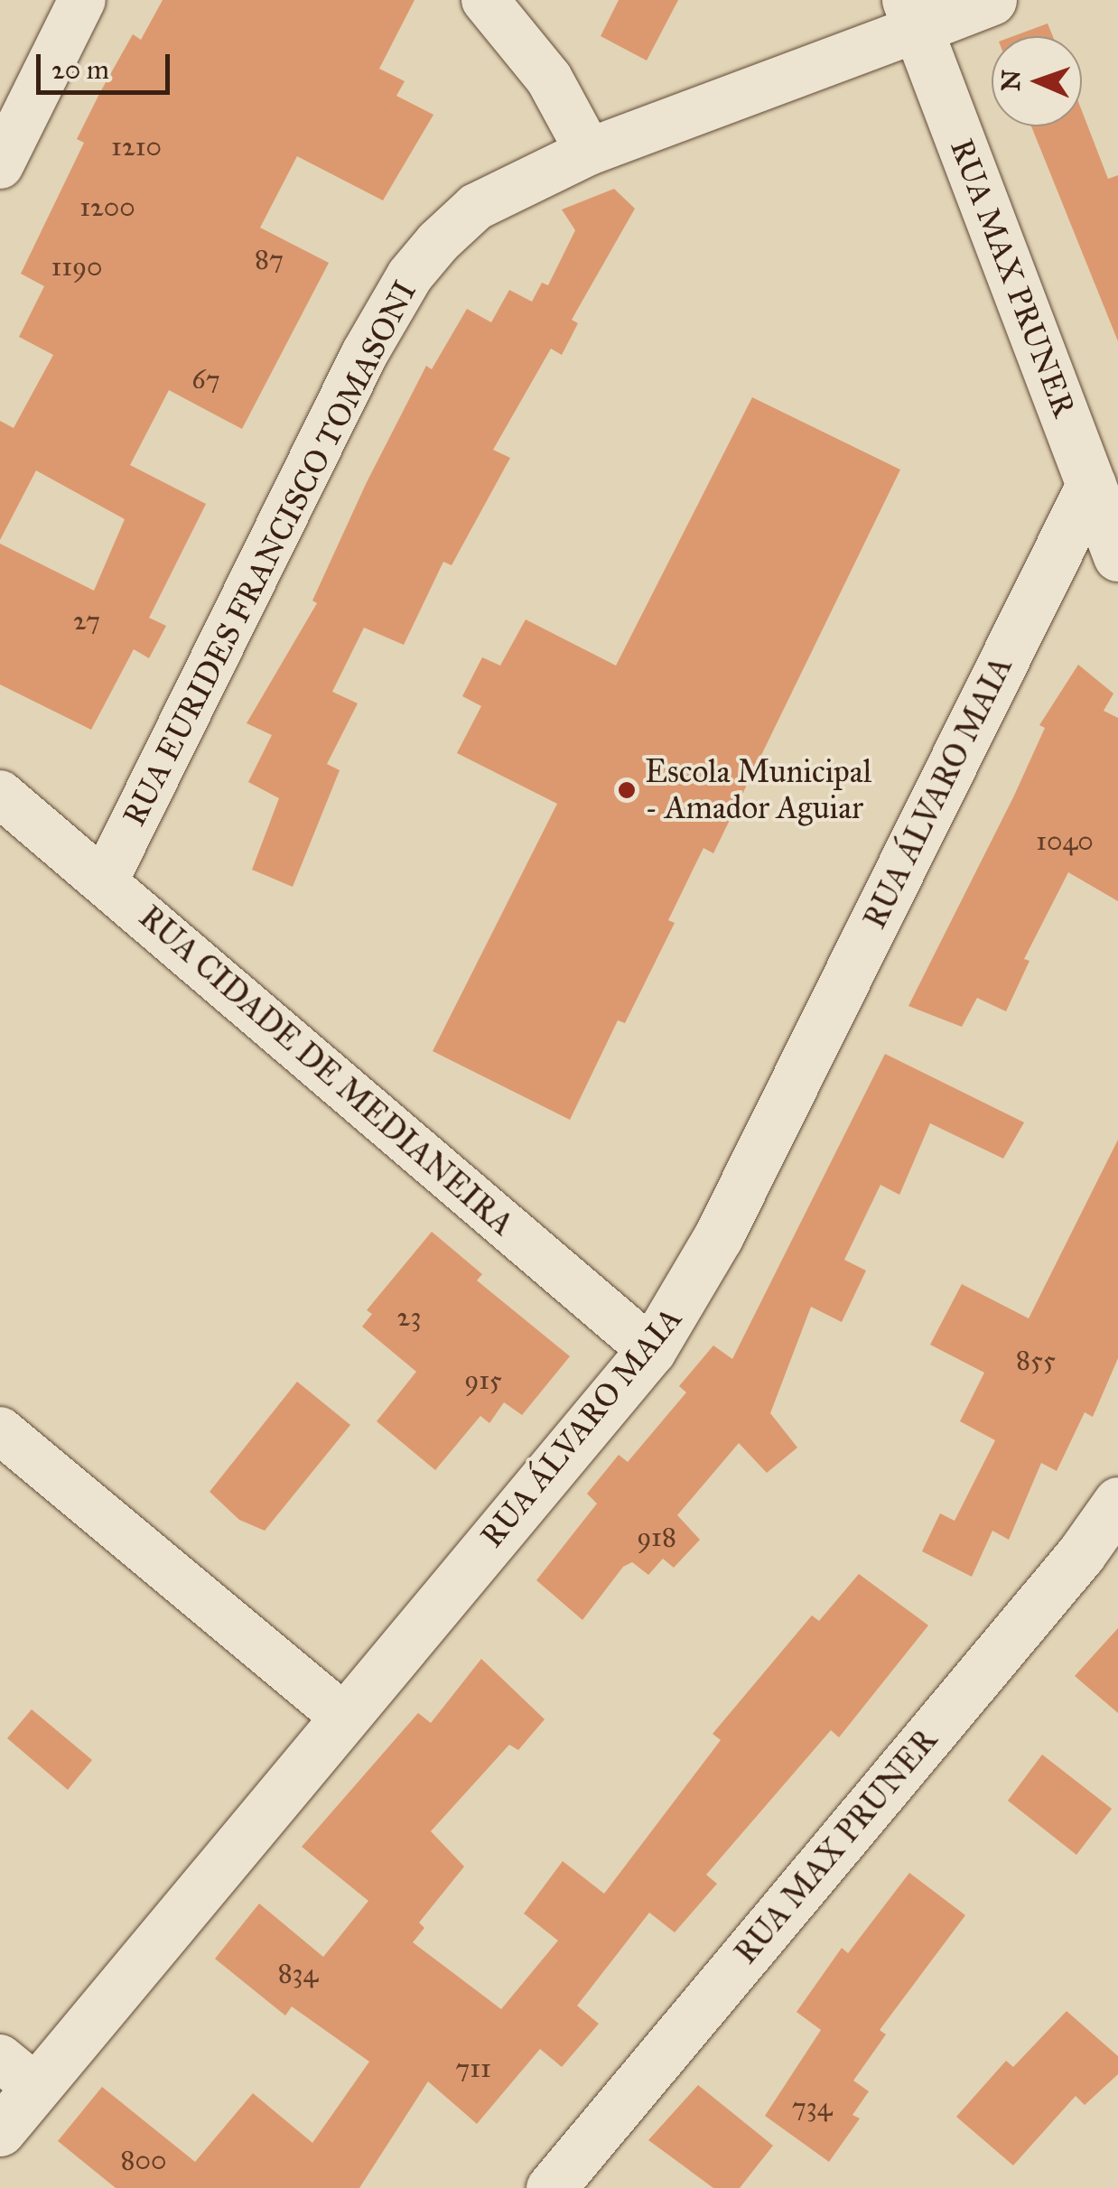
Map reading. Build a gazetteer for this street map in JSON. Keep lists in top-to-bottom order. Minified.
{"streets":{"street":["RUA MAX PRUNER","RUA EURIDES FRANCISCO TOMASONI","RUA ÁLVARO MAIA","RUA CIDADE DE MEDIANEIRA"]},"crossings":[["RUA MAX PRUNER","RUA EURIDES FRANCISCO TOMASONI"],["RUA MAX PRUNER","RUA ÁLVARO MAIA"],["RUA EURIDES FRANCISCO TOMASONI","RUA CIDADE DE MEDIANEIRA"],["RUA ÁLVARO MAIA","RUA CIDADE DE MEDIANEIRA"]],"places":["Escola Municipal - Amador Aguiar"],"house_numbers":["1210","1200","87","1190","67","27","1040","23","855","915","918","834","711","734","800"],"scale_bar":"20 m","north":"left"}
